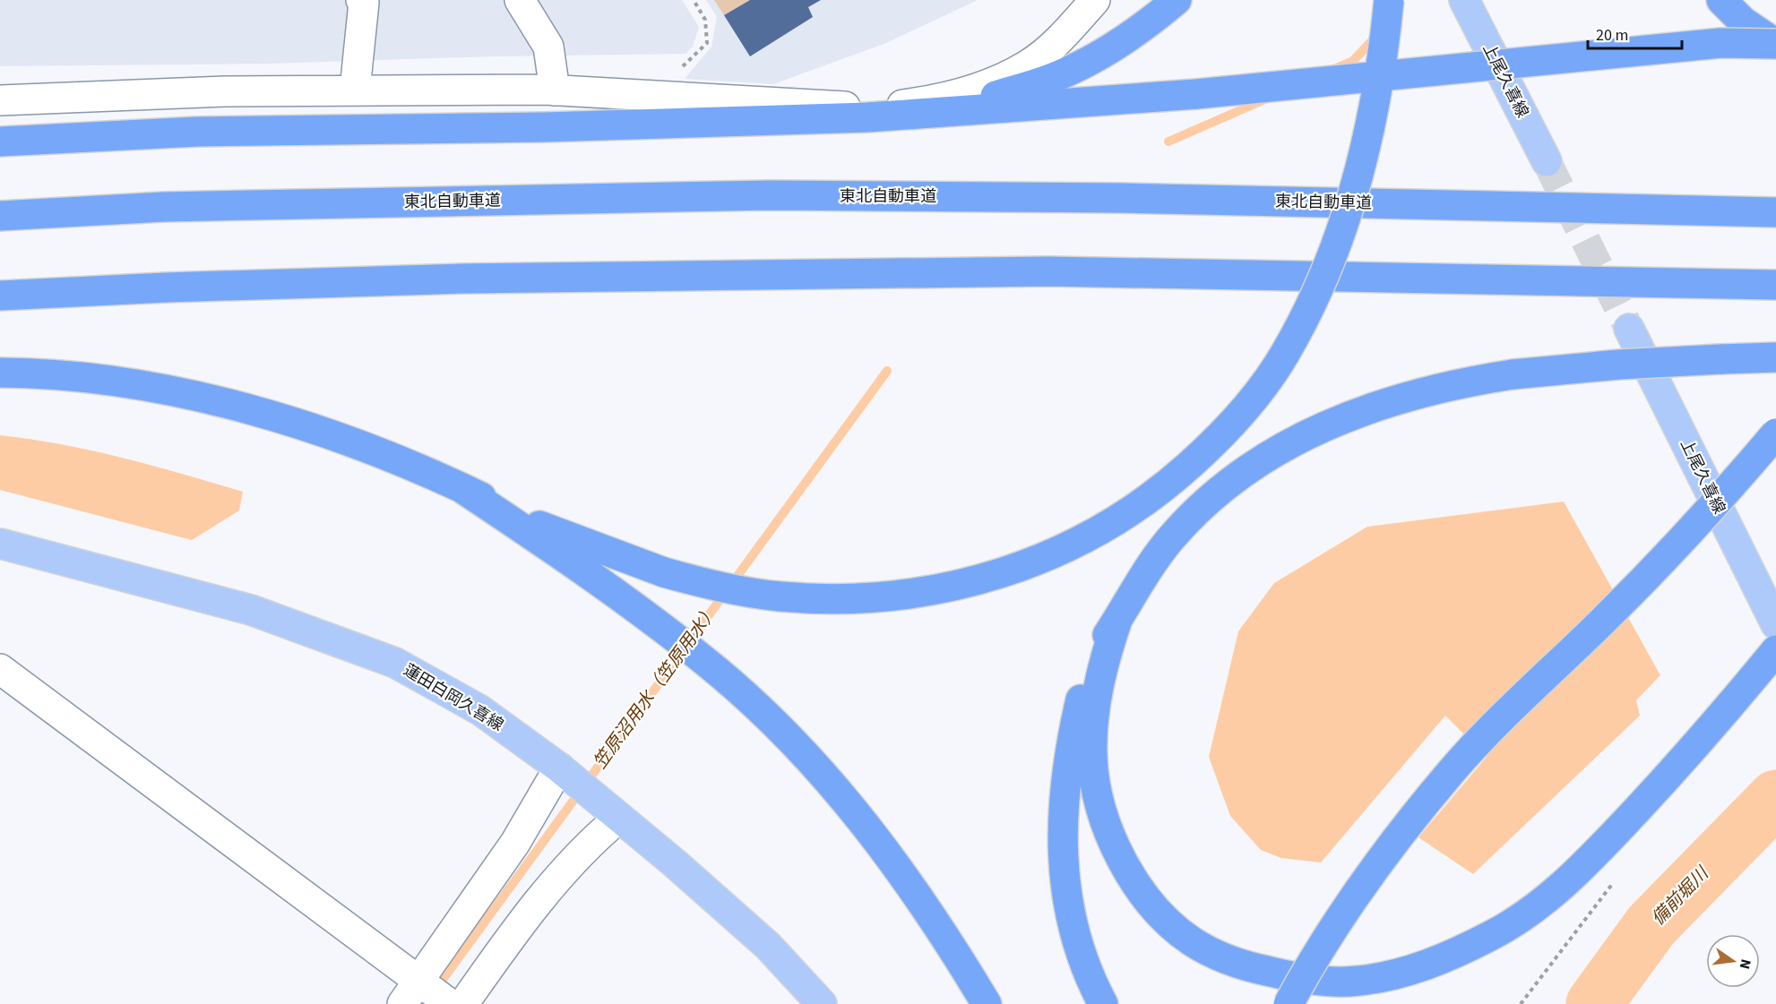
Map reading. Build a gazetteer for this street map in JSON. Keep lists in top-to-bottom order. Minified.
{"streets":{"highway":["東北自動車道"],"main road":["上尾久喜線","蓮田白岡久喜線"]},"water":["笠原沼用水（笠原用水）","備前堀川"],"scale_bar":"20 m","north":"right"}
